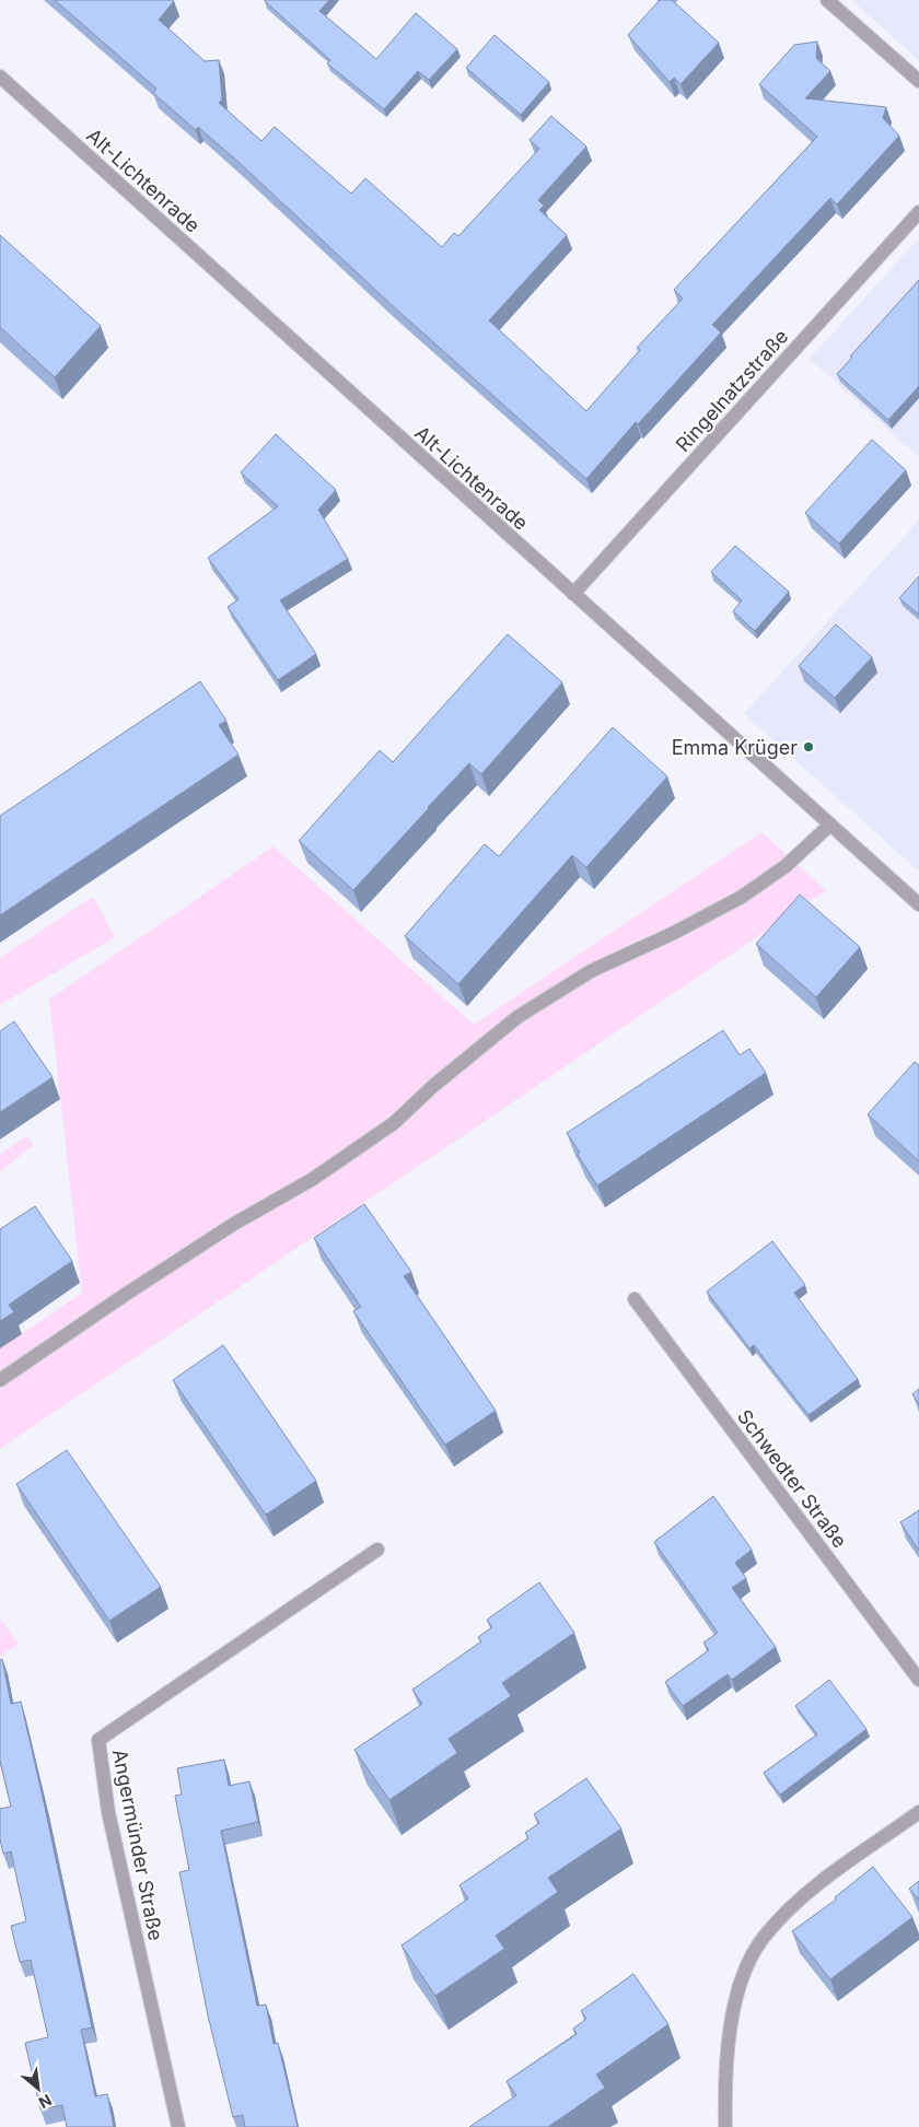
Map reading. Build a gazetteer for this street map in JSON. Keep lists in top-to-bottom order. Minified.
{"streets":{"street":["Alt-Lichtenrade","Ringelnatzstraße","Schwedter Straße","Angermünder Straße"]},"crossings":[["Alt-Lichtenrade","Ringelnatzstraße"]],"places":["Emma Krüger"],"north":"bottom right"}
